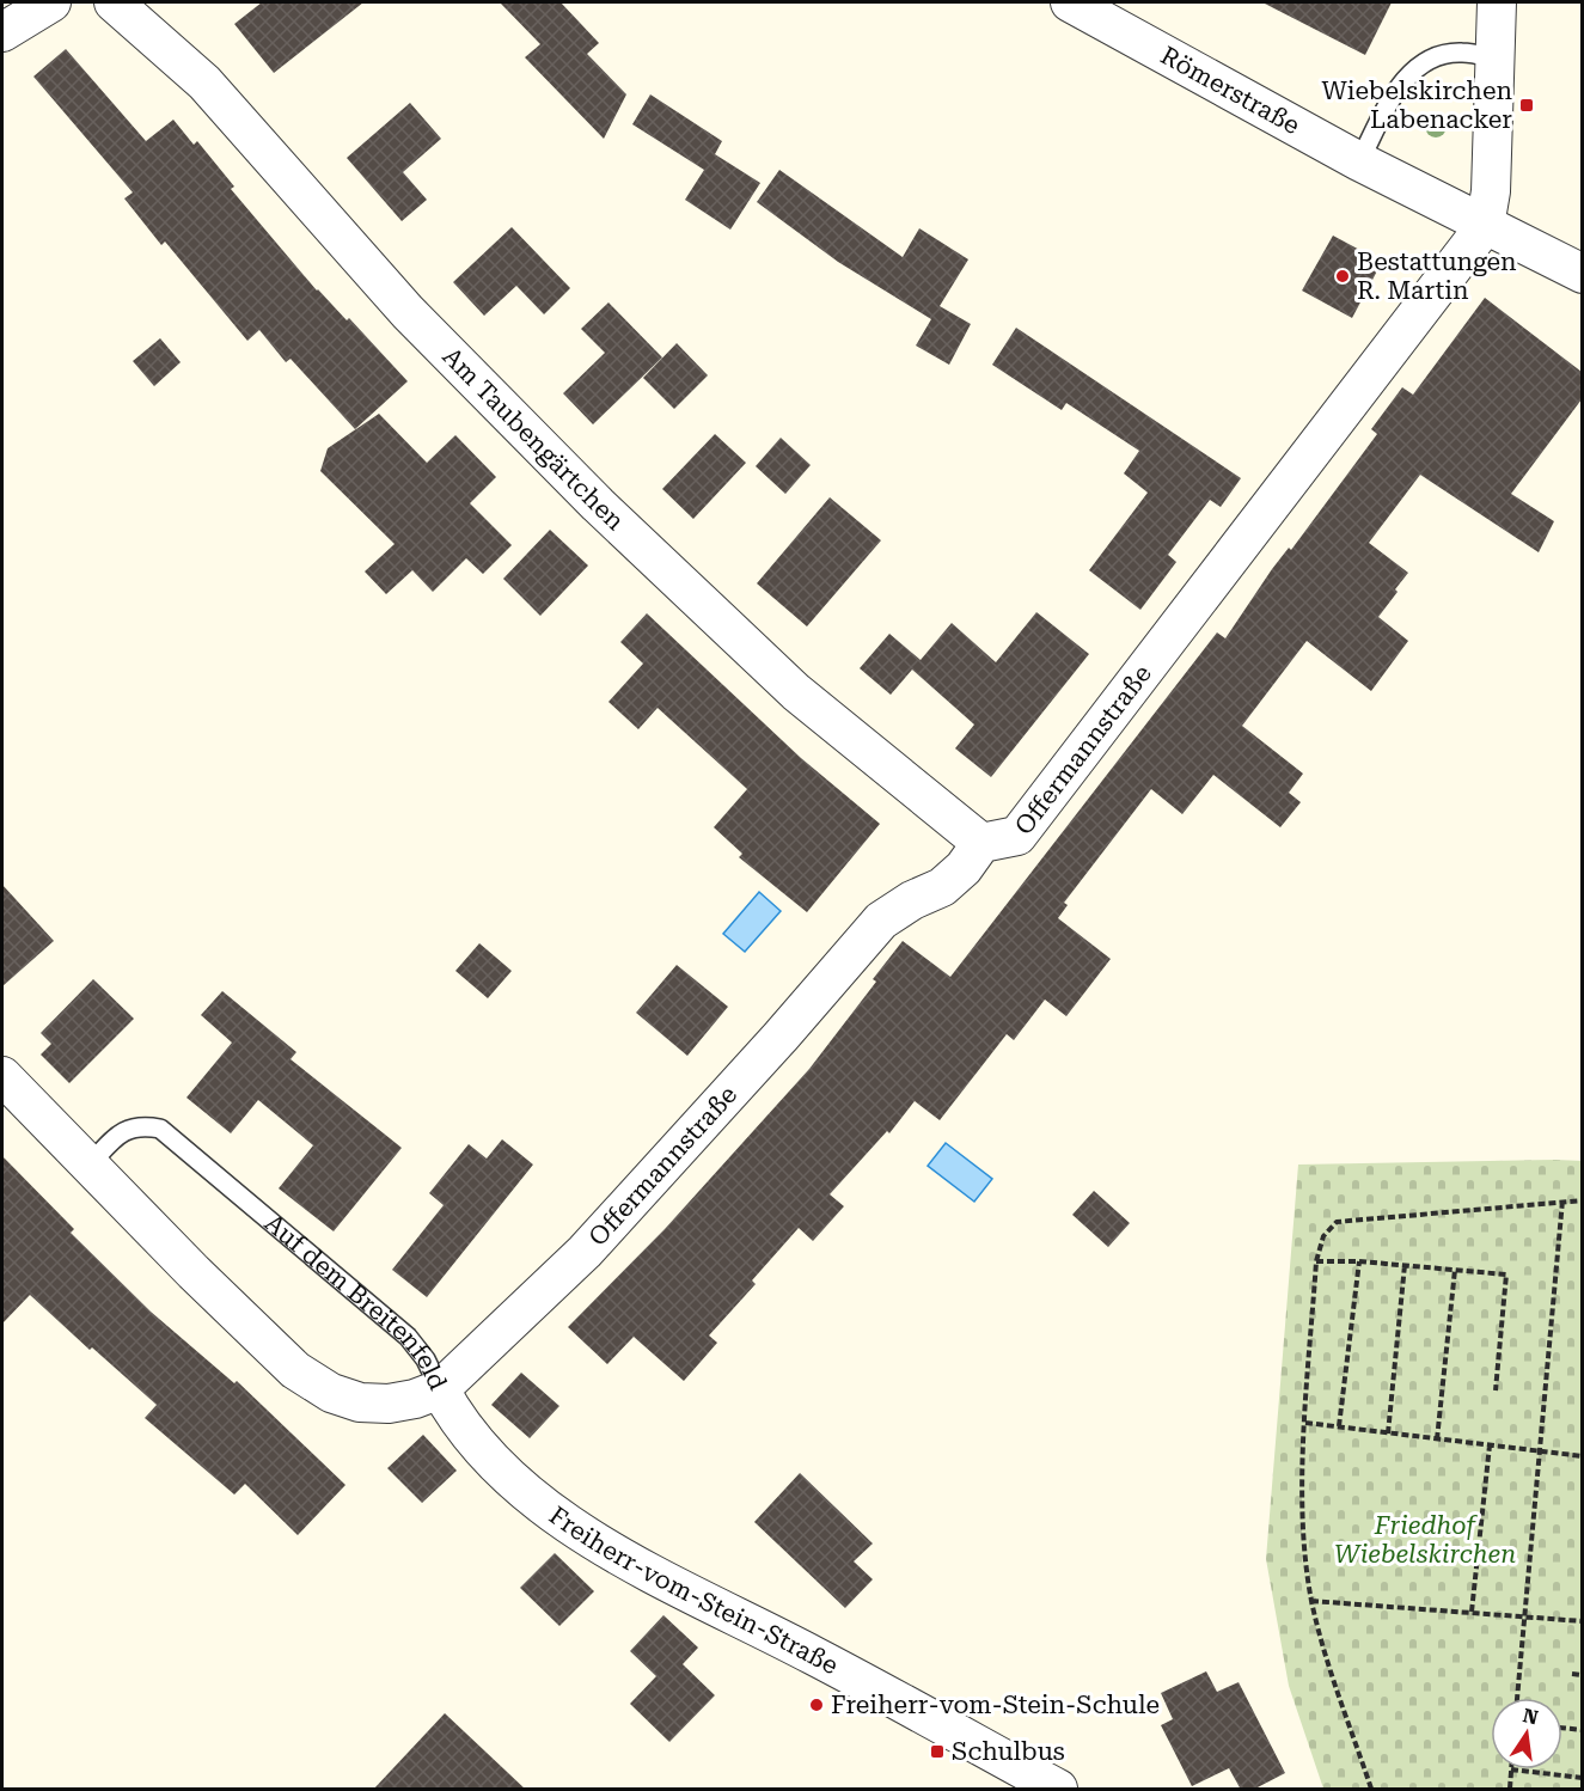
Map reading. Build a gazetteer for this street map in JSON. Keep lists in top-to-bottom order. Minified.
{"streets":{"street":["Römerstraße","Am Taubengärtchen","Offermannstraße","Auf dem Breitenfeld","Freiherr-vom-Stein-Straße"]},"crossings":[["Römerstraße","Offermannstraße"],["Am Taubengärtchen","Offermannstraße"],["Offermannstraße","Auf dem Breitenfeld"],["Offermannstraße","Freiherr-vom-Stein-Straße"],["Auf dem Breitenfeld","Freiherr-vom-Stein-Straße"]],"parks":["Friedhof Wiebelskirchen"],"places":{"transit":["Wiebelskirchen Labenacker","Schulbus"],"other":["Bestattungen R. Martin","Freiherr-vom-Stein-Schule"]},"north":"top"}
